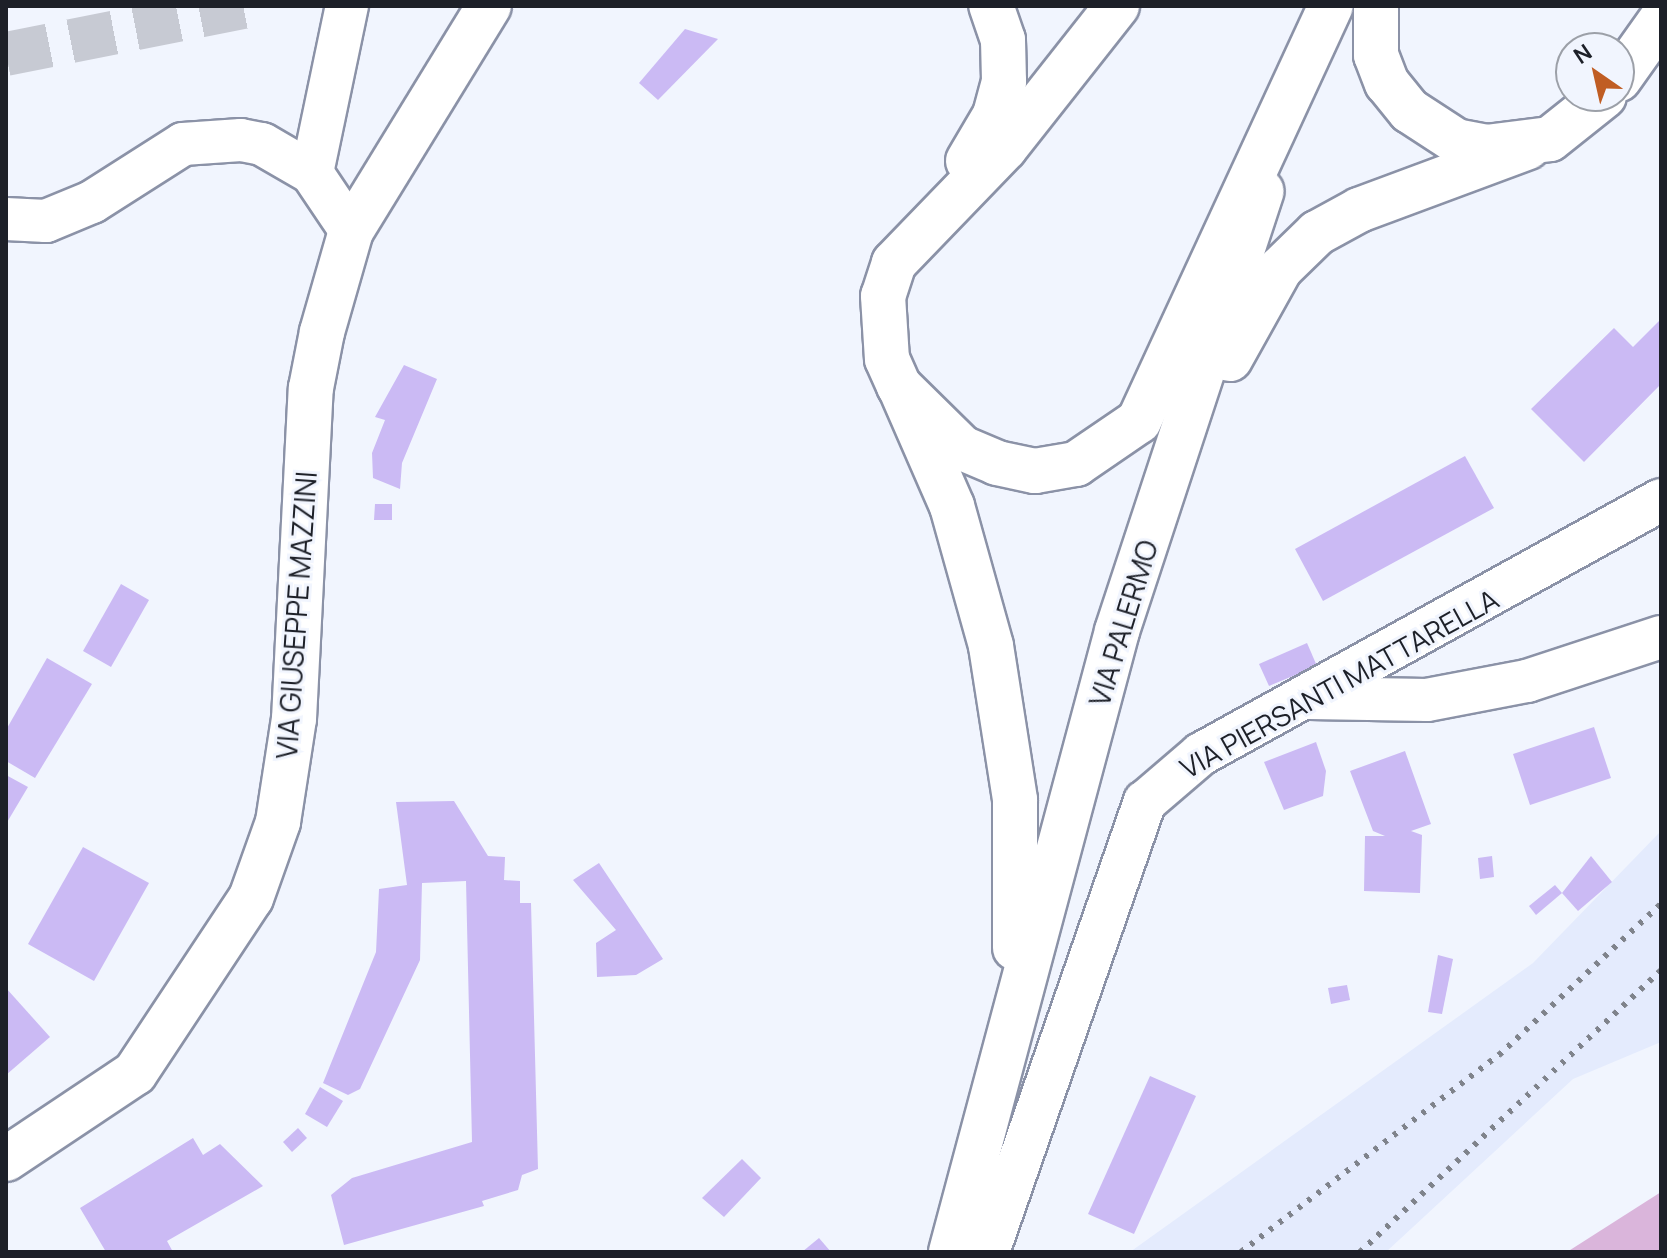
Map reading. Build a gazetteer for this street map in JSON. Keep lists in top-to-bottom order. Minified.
{"streets":{"main road":["VIA GIUSEPPE MAZZINI","VIA PALERMO"],"street":["VIA PIERSANTI MATTARELLA"]},"north":"top left"}
